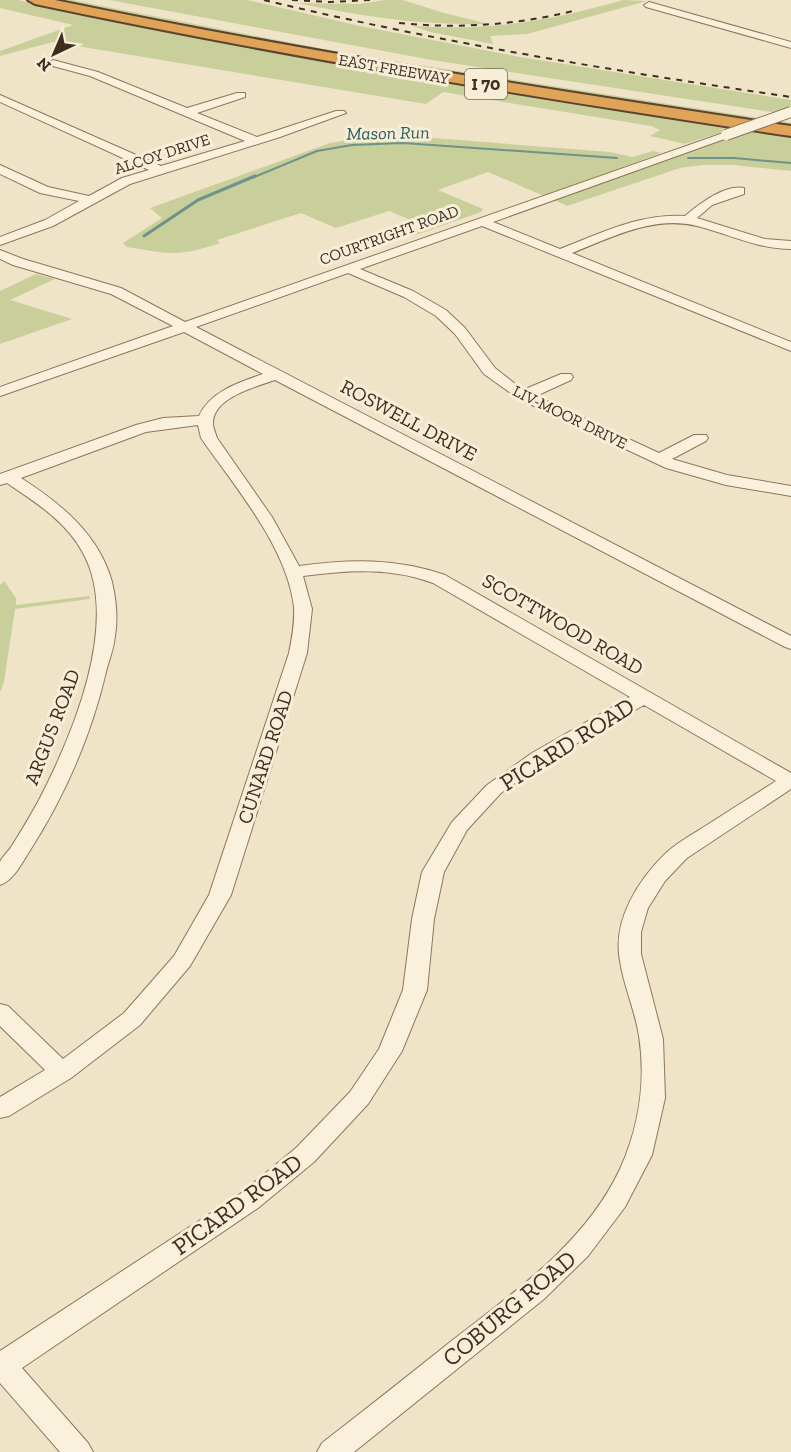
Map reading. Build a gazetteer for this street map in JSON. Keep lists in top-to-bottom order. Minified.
{"streets":{"highway":["EAST FREEWAY","I 70"],"street":["ALCOY DRIVE","COURTRIGHT ROAD","LIV-MOOR DRIVE","ROSWELL DRIVE","SCOTTWOOD ROAD","ARGUS ROAD","PICARD ROAD","CUNARD ROAD","COBURG ROAD"]},"crossings":[["COURTRIGHT ROAD","LIV-MOOR DRIVE"],["COURTRIGHT ROAD","ROSWELL DRIVE"],["SCOTTWOOD ROAD","PICARD ROAD"],["SCOTTWOOD ROAD","CUNARD ROAD"],["SCOTTWOOD ROAD","COBURG ROAD"]],"water":["Mason Run"],"north":"bottom left"}
